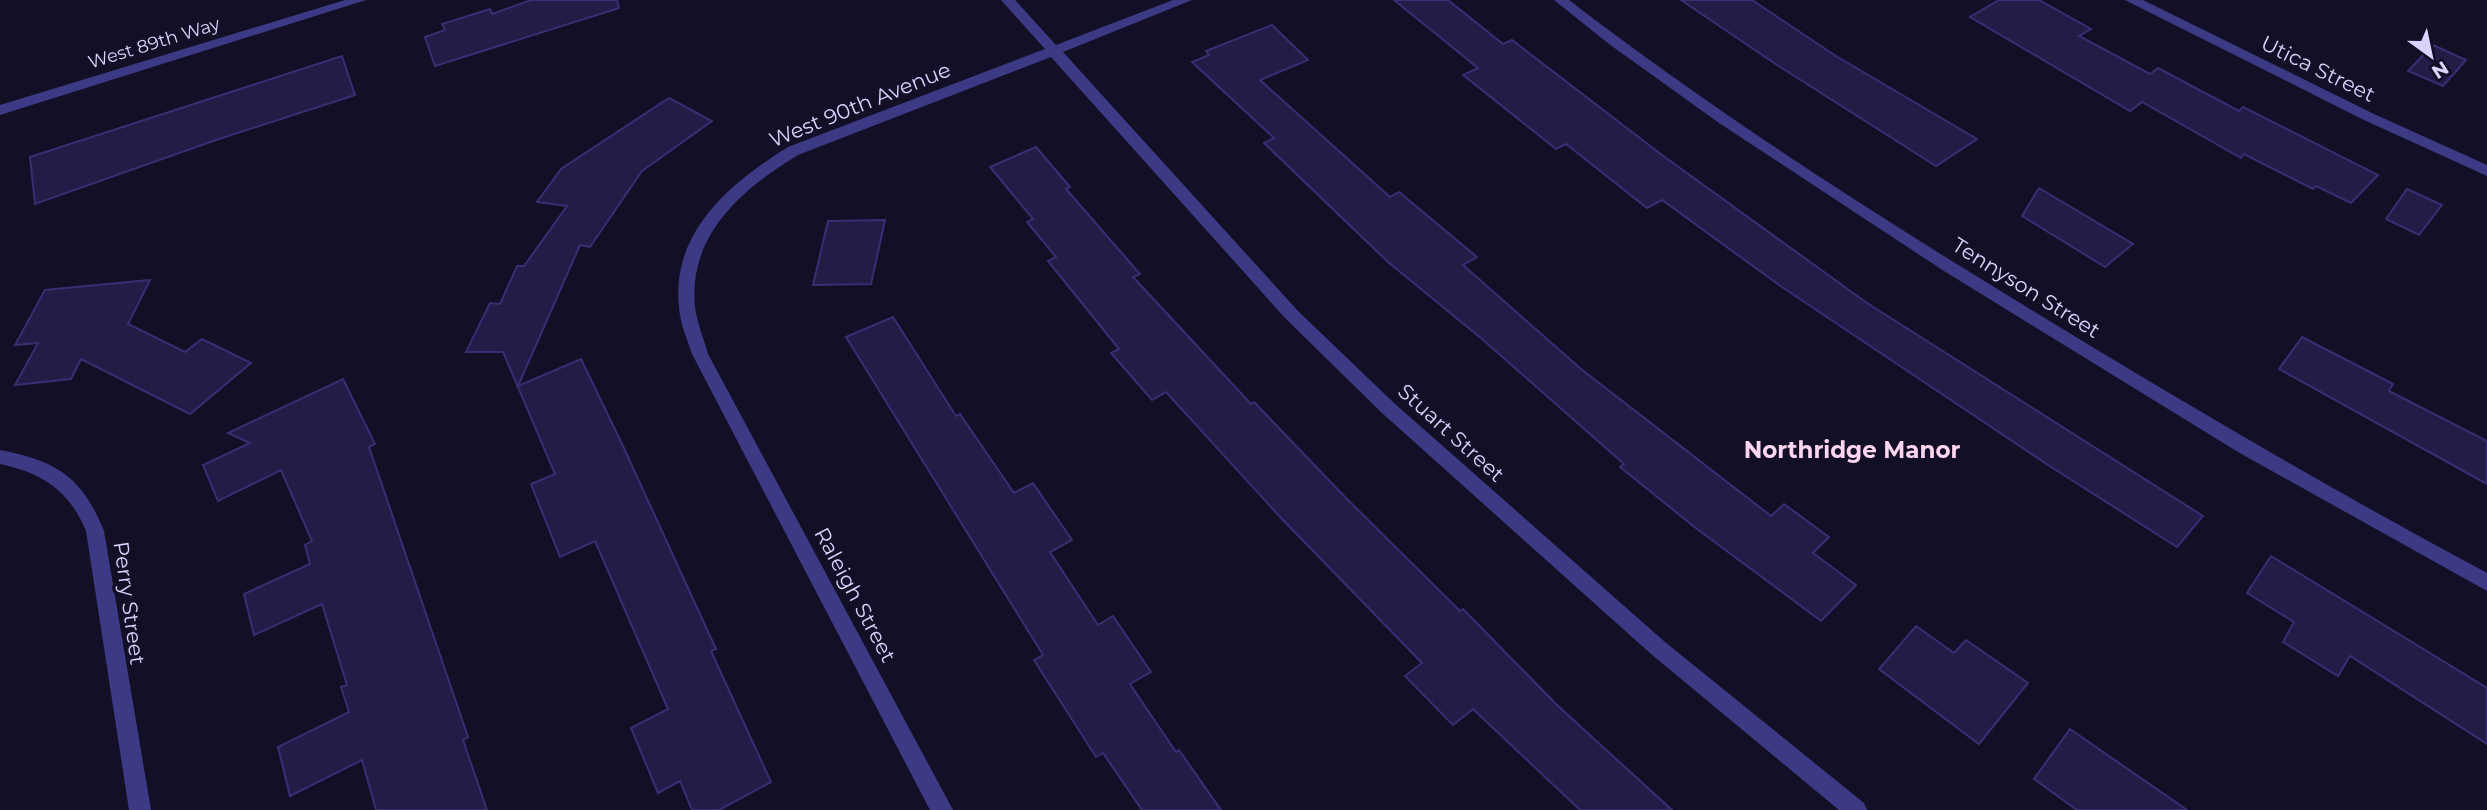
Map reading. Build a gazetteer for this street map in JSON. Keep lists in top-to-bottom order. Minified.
{"streets":{"street":["West 89th Way","Utica Street","West 90th Avenue","Tennyson Street","Stuart Street","Raleigh Street","Perry Street"]},"crossings":[["West 90th Avenue","Stuart Street"],["West 90th Avenue","Raleigh Street"]],"districts":["Northridge Manor"],"north":"bottom right"}
